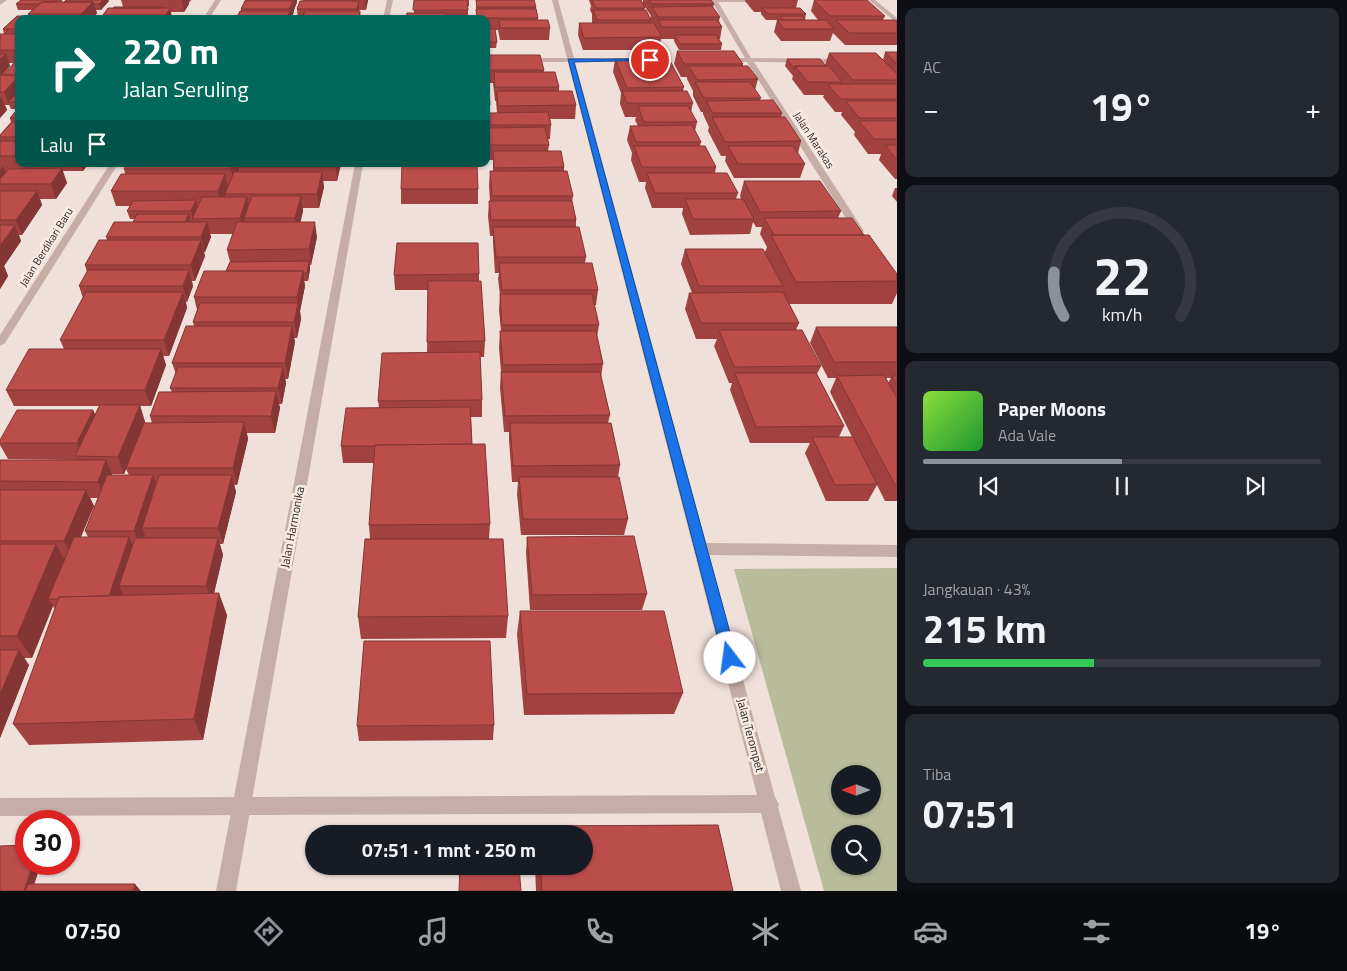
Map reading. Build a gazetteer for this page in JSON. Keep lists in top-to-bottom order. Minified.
{"streets":{"street":["Jalan Marakas","Jalan Berdikari Baru","Jalan Harmonika","Jalan Terompet"]},"north":"left","page":{"tile":["AC",["Jangkauan · 43%","215 km"],["Tiba","07:51"]],"turn":["220 m","Jalan Seruling"],"heat":["−","19°","+"],"then":"Lalu","song":["Paper Moons","Ada Vale"],"limit":"30","trip":"07:51 · 1 mnt · 250 m","tabs":["07:50","19°"],"gauge":["22","km/h"]}}
